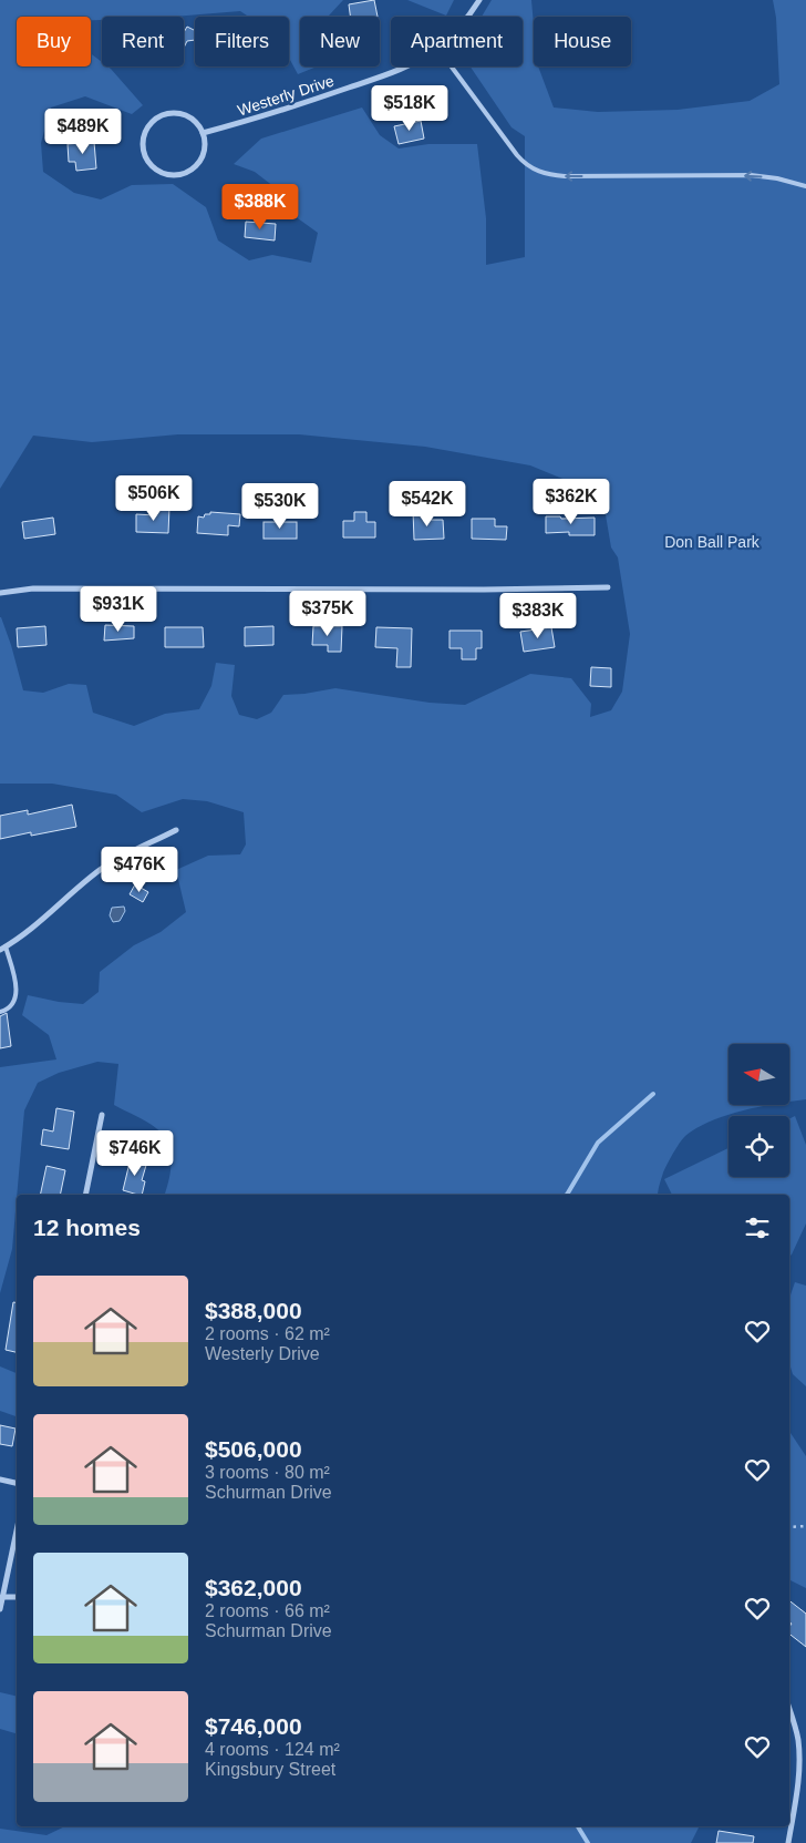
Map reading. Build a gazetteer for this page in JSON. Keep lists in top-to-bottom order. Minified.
{"streets":{"street":["Westerly Drive"]},"parks":["Don Ball Park"],"north":"left","page":{"chip":["Buy","Rent","Filters","New","Apartment","House"],"price":["$518K","$489K","$388K","$506K","$362K","$542K","$530K","$931K","$375K","$383K","$476K","$746K"],"heading":"12 homes","list":[{"name":"$388,000","note":"2 rooms · 62 m² · Westerly Drive"},{"name":"$506,000","note":"3 rooms · 80 m² · Schurman Drive"},{"name":"$362,000","note":"2 rooms · 66 m² · Schurman Drive"},{"name":"$746,000","note":"4 rooms · 124 m² · Kingsbury Street"}]}}
